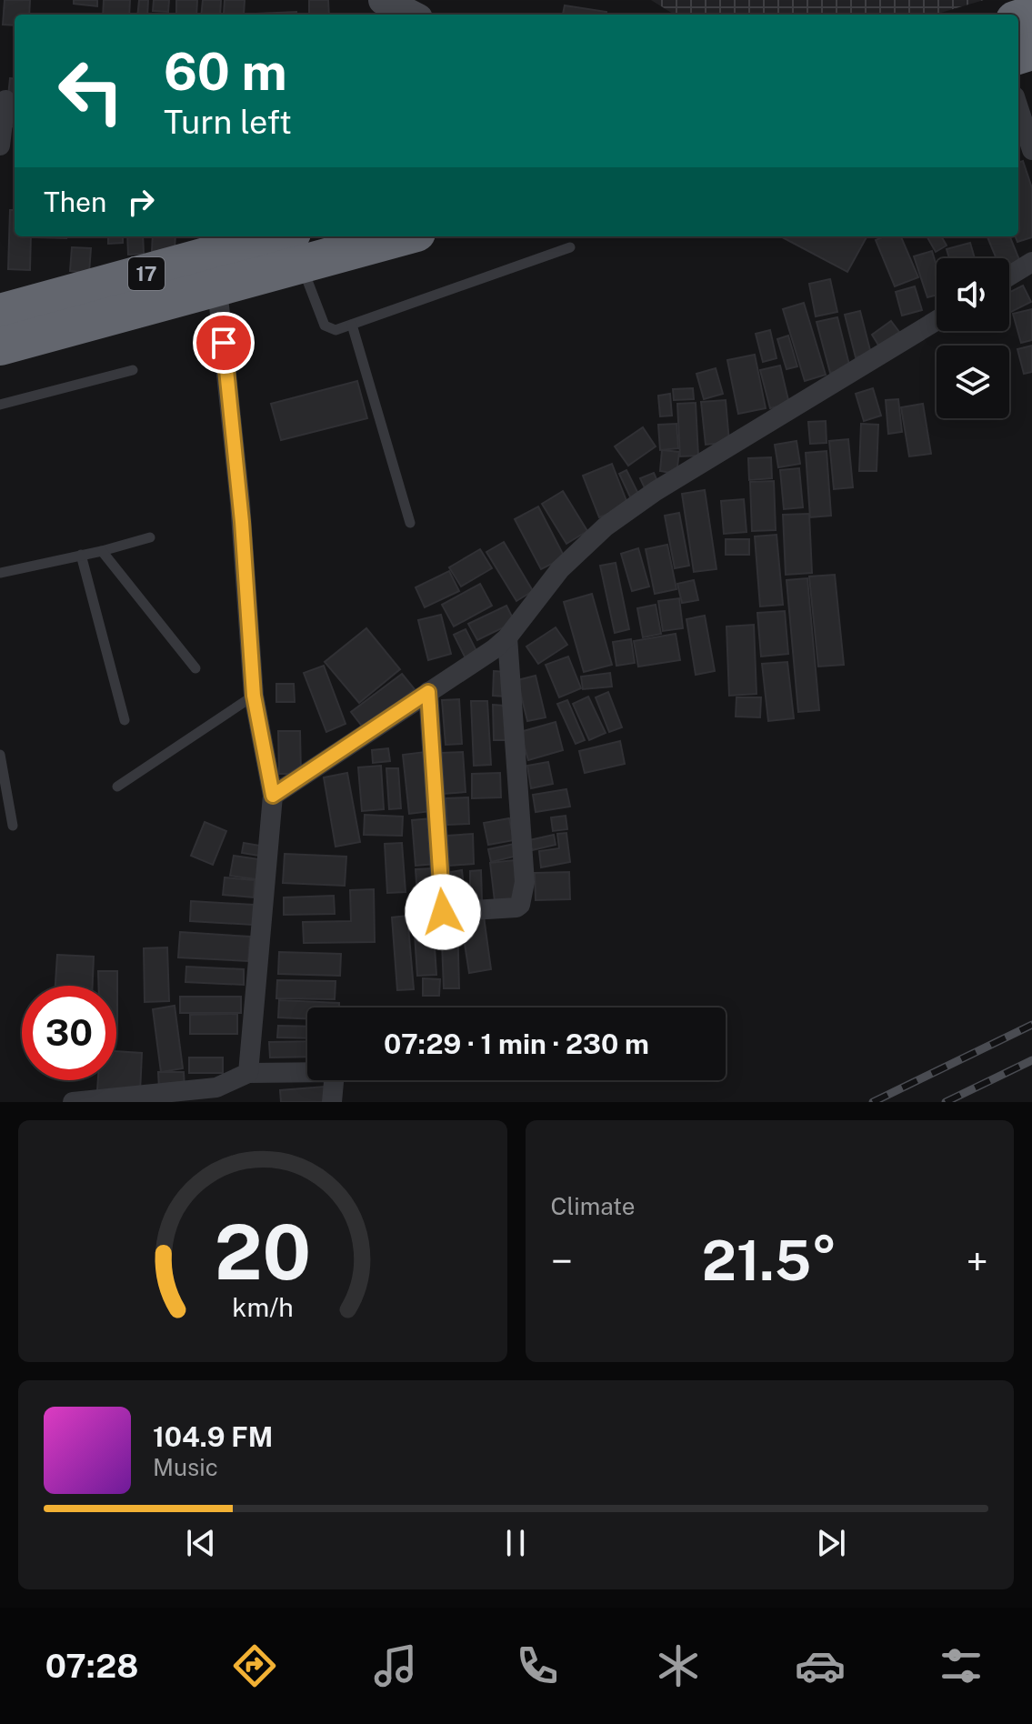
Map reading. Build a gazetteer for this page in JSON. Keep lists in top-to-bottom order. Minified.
{"streets":{"highway":["17"]},"page":{"turn":["60 m","Turn left"],"then":"Then","limit":"30","trip":"07:29 · 1 min · 230 m","tile":"Climate","heat":["−","21.5°","+"],"song":["104.9 FM","Music"],"tabs":"07:28","gauge":["20","km/h"]}}
